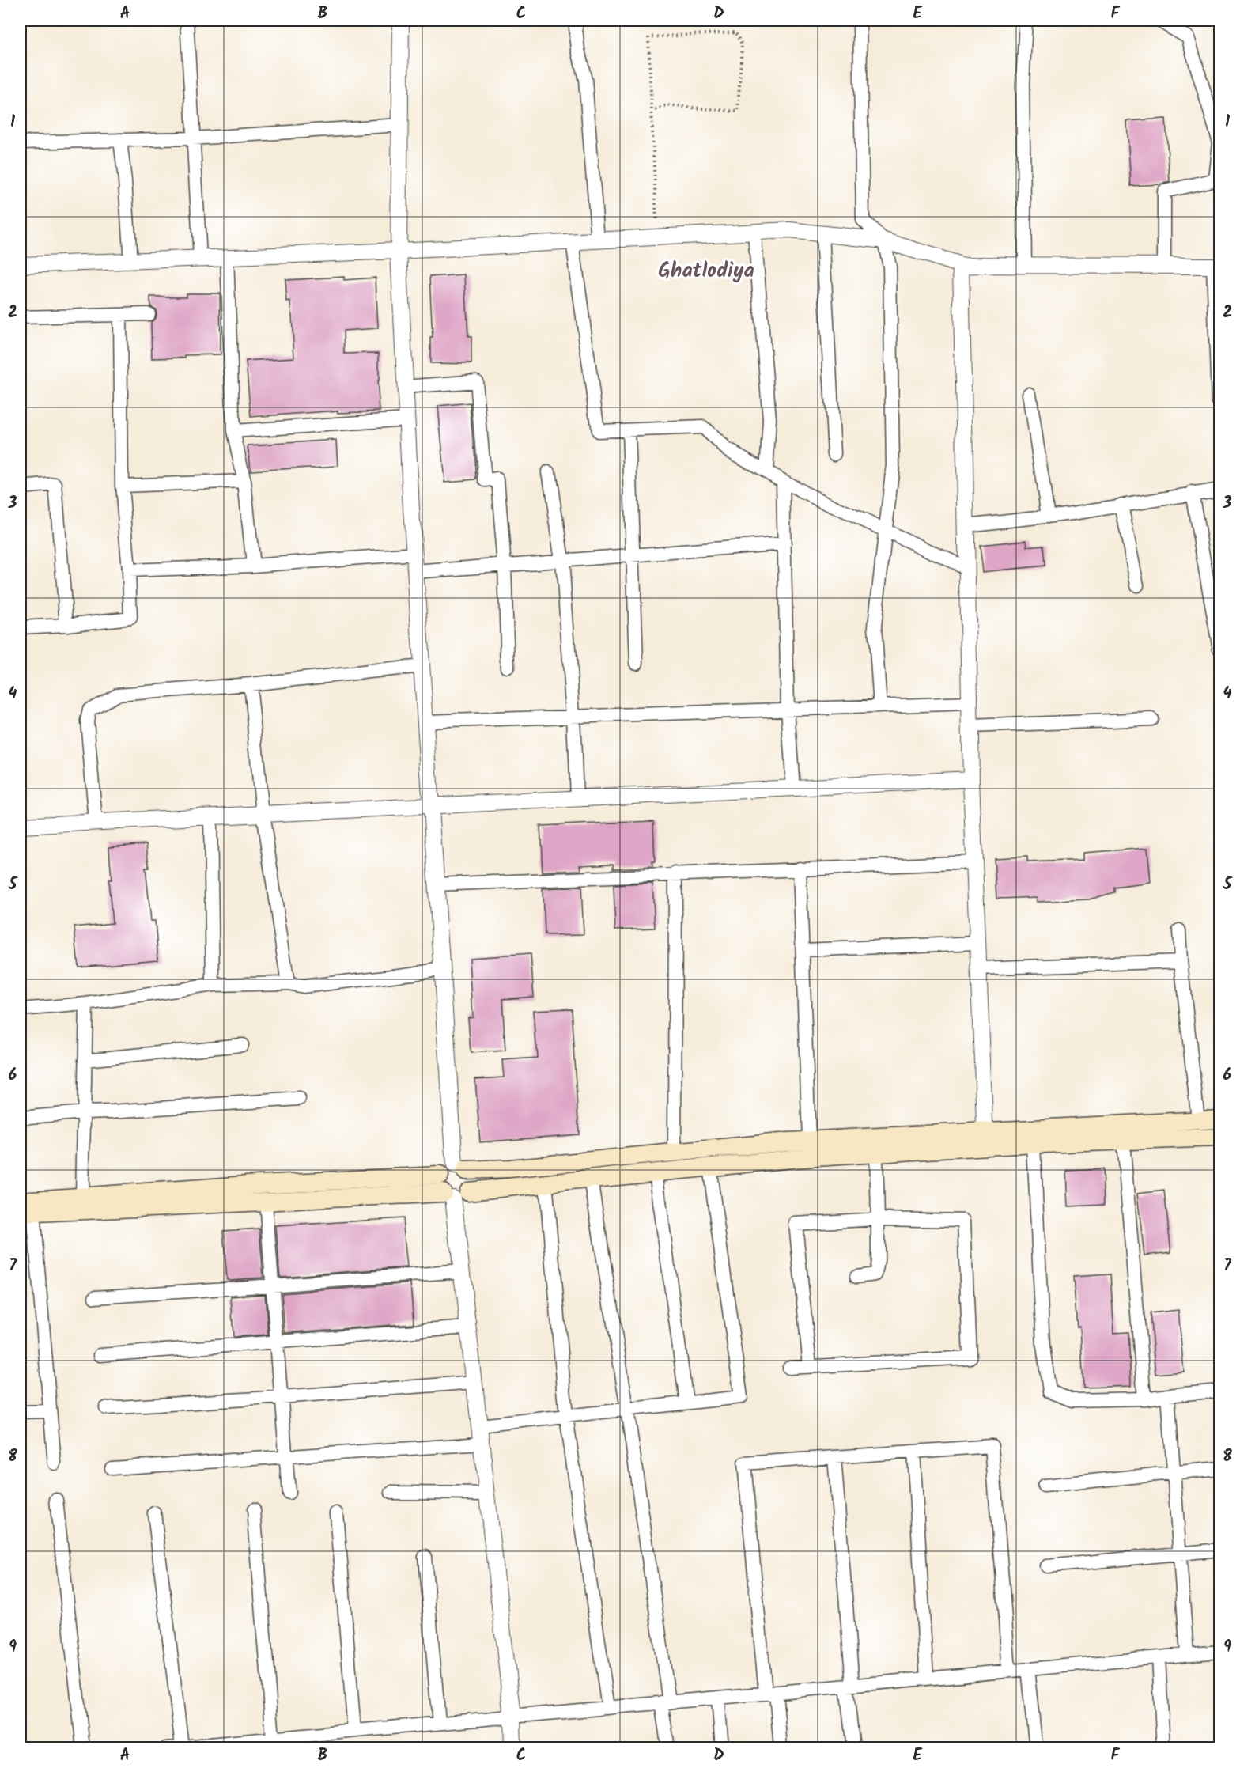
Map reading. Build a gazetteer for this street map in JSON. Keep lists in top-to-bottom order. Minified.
{"districts":["Ghatlodiya"],"grid":{"columns":["A","B","C","D","E","F"],"rows":["1","2","3","4","5","6","7","8","9"]}}
